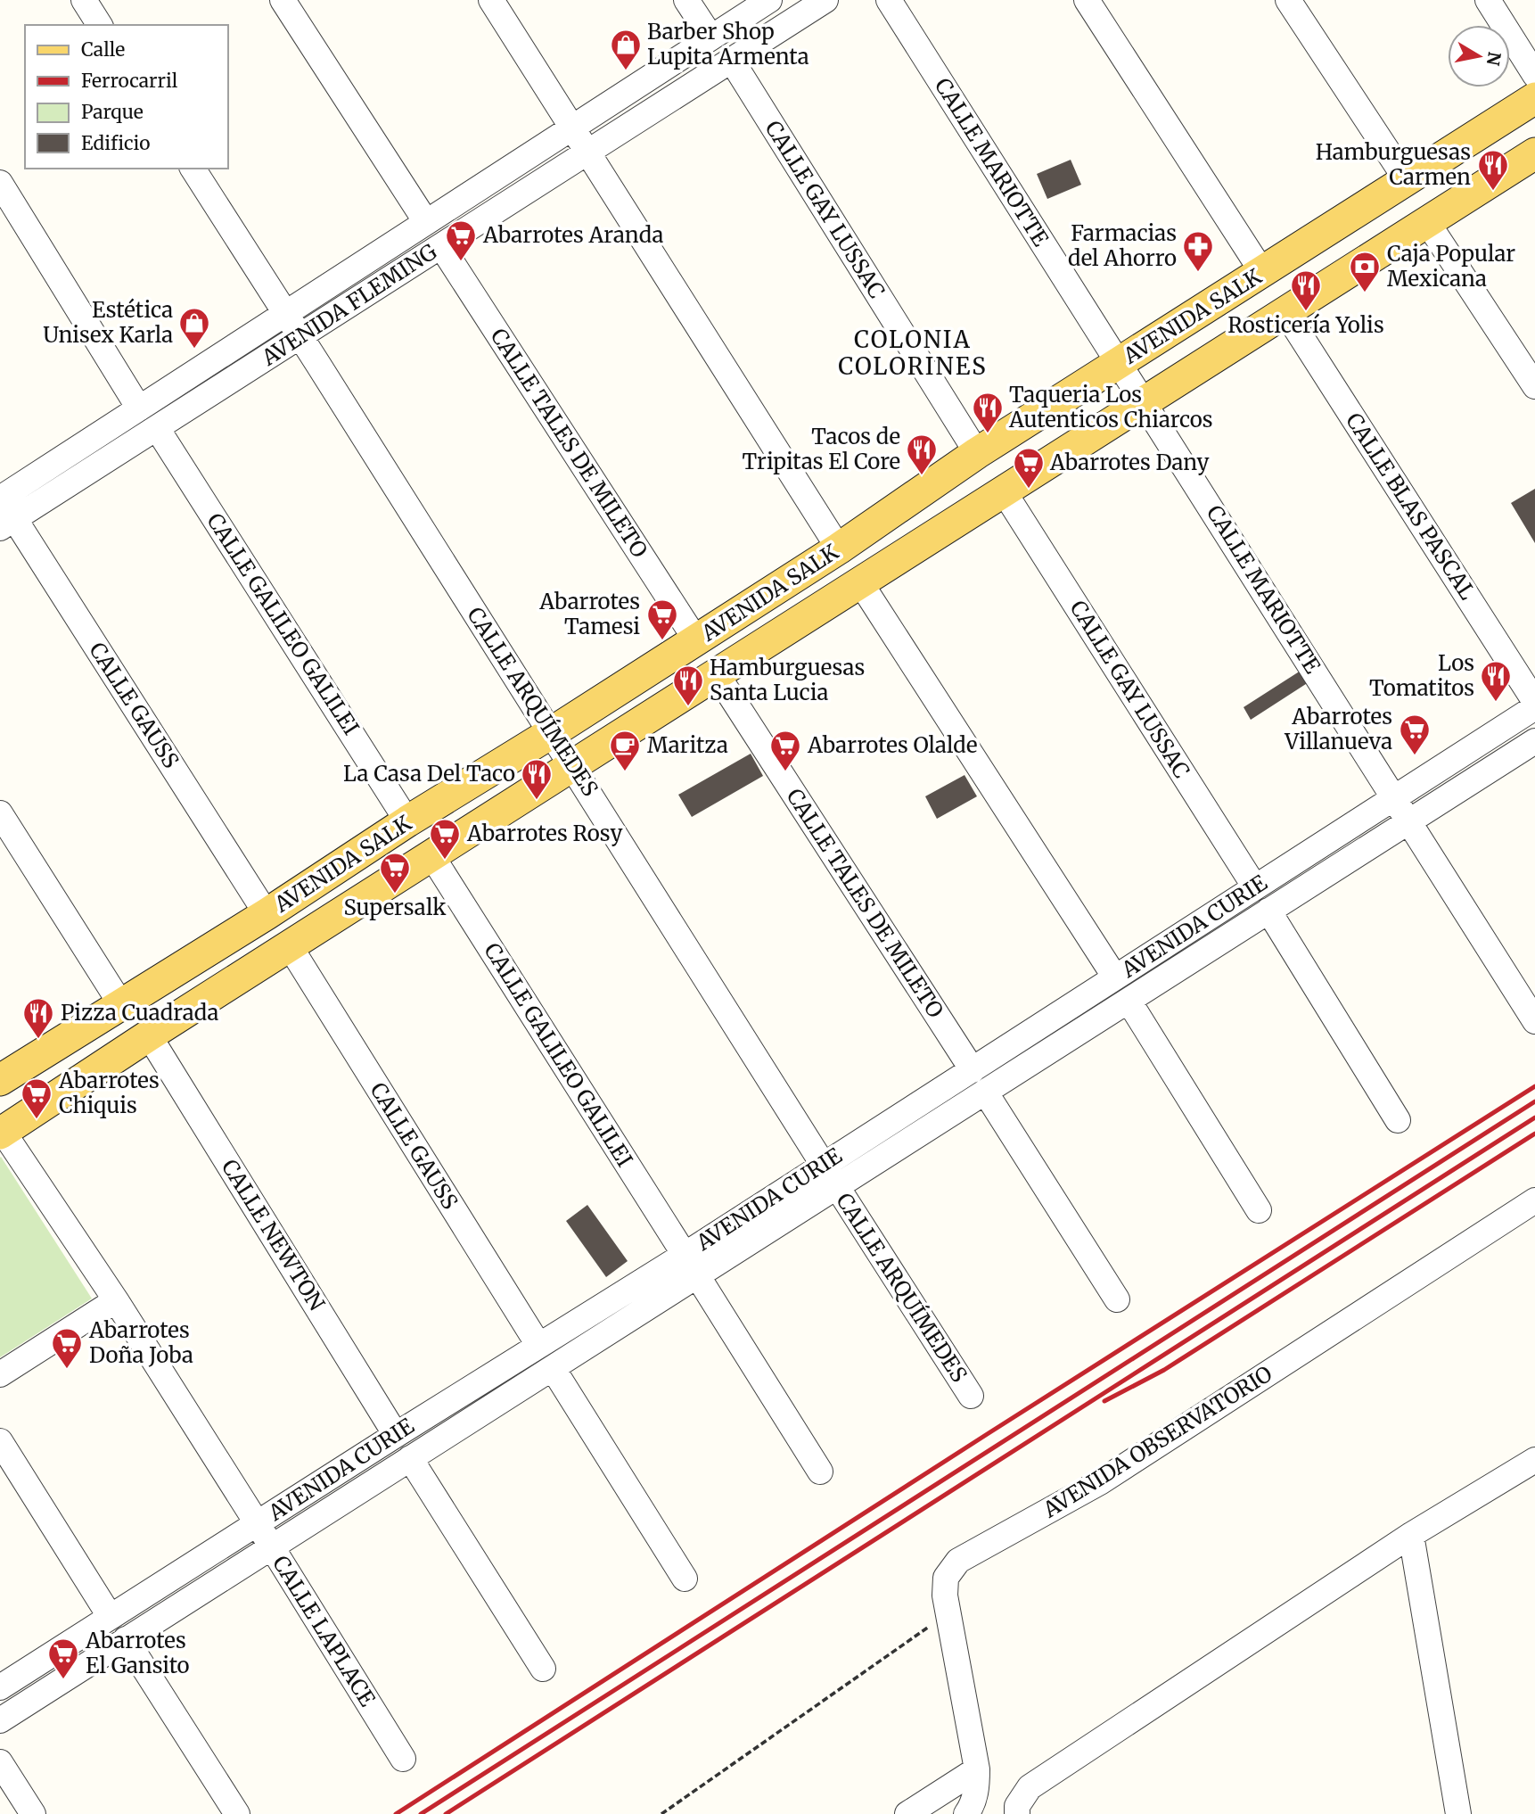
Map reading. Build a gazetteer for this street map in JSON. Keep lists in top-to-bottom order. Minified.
{"streets":{"main road":["AVENIDA SALK"],"street":["CALLE MARIOTTE","CALLE GAY LUSSAC","AVENIDA FLEMING","CALLE TALES DE MILETO","CALLE BLAS PASCAL","CALLE GALILEO GALILEI","CALLE ARQUÍMEDES","CALLE GAUSS","AVENIDA CURIE","CALLE NEWTON","AVENIDA OBSERVATORIO","CALLE LAPLACE"]},"crossings":[["CALLE MARIOTTE","AVENIDA SALK"],["CALLE MARIOTTE","AVENIDA CURIE"],["CALLE GAY LUSSAC","AVENIDA FLEMING"],["CALLE GAY LUSSAC","AVENIDA SALK"],["CALLE GAY LUSSAC","AVENIDA CURIE"],["AVENIDA FLEMING","CALLE TALES DE MILETO"],["AVENIDA FLEMING","CALLE GALILEO GALILEI"],["AVENIDA FLEMING","CALLE ARQUÍMEDES"],["AVENIDA FLEMING","CALLE GAUSS"],["AVENIDA SALK","CALLE TALES DE MILETO"],["AVENIDA SALK","CALLE BLAS PASCAL"],["AVENIDA SALK","CALLE GALILEO GALILEI"],["AVENIDA SALK","CALLE ARQUÍMEDES"],["AVENIDA SALK","CALLE GAUSS"],["AVENIDA SALK","CALLE NEWTON"],["AVENIDA SALK","CALLE LAPLACE"],["CALLE TALES DE MILETO","AVENIDA CURIE"],["CALLE GALILEO GALILEI","AVENIDA CURIE"],["CALLE ARQUÍMEDES","AVENIDA CURIE"],["CALLE GAUSS","AVENIDA CURIE"],["AVENIDA CURIE","CALLE NEWTON"],["AVENIDA CURIE","CALLE LAPLACE"]],"districts":["COLONIA COLORINES"],"places":{"shop":["Barber Shop Lupita Armenta","Estética Unisex Karla"],"restaurant":["Hamburguesas Carmen","Rosticería Yolis","Taqueria Los Autenticos Chiarcos","Tacos de Tripitas El Core","Los Tomatitos","Hamburguesas Santa Lucia","La Casa Del Taco","Pizza Cuadrada"],"supermarket":["Abarrotes Aranda","Abarrotes Dany","Abarrotes Tamesi","Abarrotes Villanueva","Abarrotes Olalde","Abarrotes Rosy","Supersalk","Abarrotes Chiquis","Abarrotes Doña Joba","Abarrotes El Gansito"],"pharmacy":["Farmacias del Ahorro"],"bank":["Caja Popular Mexicana"],"cafe":["Maritza"]},"legend":["Calle","Ferrocarril","Parque","Edificio"],"north":"right"}
